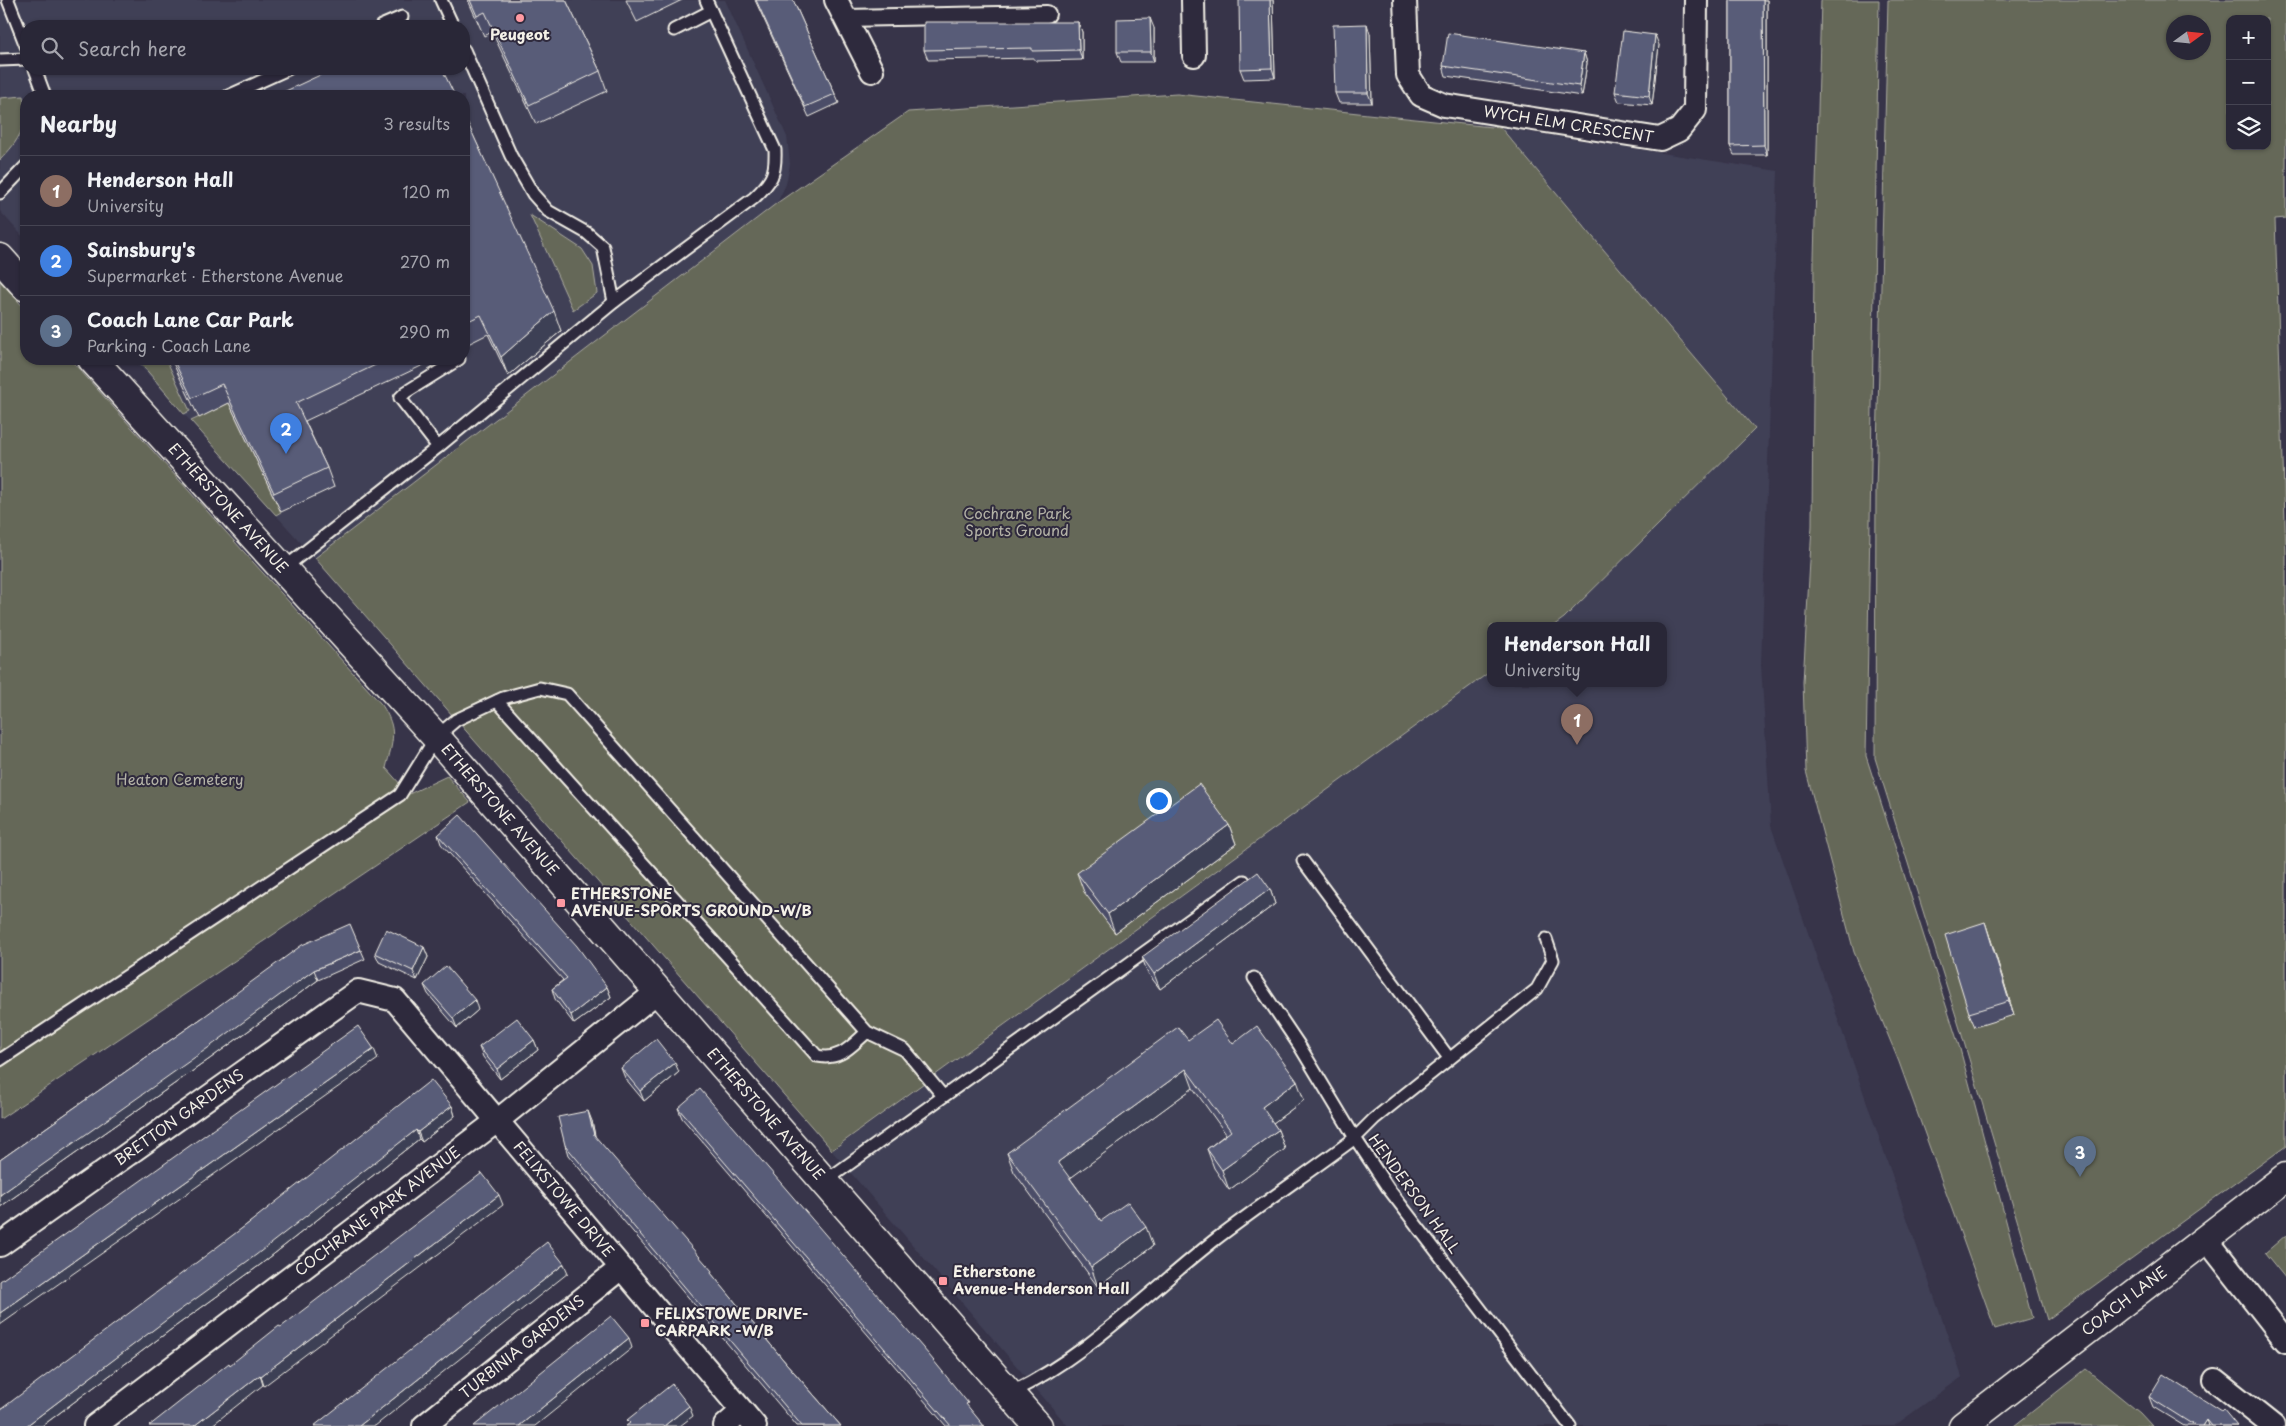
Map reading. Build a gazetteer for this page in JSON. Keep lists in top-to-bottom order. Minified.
{"streets":{"street":["WYCH ELM CRESCENT","ETHERSTONE AVENUE","BRETTON GARDENS","FELIXSTOWE DRIVE","COCHRANE PARK AVENUE","COACH LANE","TURBINIA GARDENS"],"lane":["HENDERSON HALL"]},"crossings":[["ETHERSTONE AVENUE","COCHRANE PARK AVENUE"],["BRETTON GARDENS","FELIXSTOWE DRIVE"],["FELIXSTOWE DRIVE","COCHRANE PARK AVENUE"],["FELIXSTOWE DRIVE","TURBINIA GARDENS"]],"parks":["Cochrane Park Sports Ground","Heaton Cemetery"],"places":{"other":["Peugeot"],"transit":["ETHERSTONE AVENUE-SPORTS GROUND-W/B","Etherstone Avenue-Henderson Hall","FELIXSTOWE DRIVE- CARPARK -W/B"]},"north":"right","page":{"map_buttons":["+","−"],"search":"Search here","heading":["Nearby","3 results"],"list":[{"mark":"1","name":"Henderson Hall","note":"University","value":"120 m"},{"mark":"2","name":"Sainsbury's","note":"Supermarket · Etherstone Avenue","value":"270 m"},{"mark":"3","name":"Coach Lane Car Park","note":"Parking · Coach Lane","value":"290 m"}],"pins":["2","1","3"],"popup":["Henderson Hall","University"]}}
